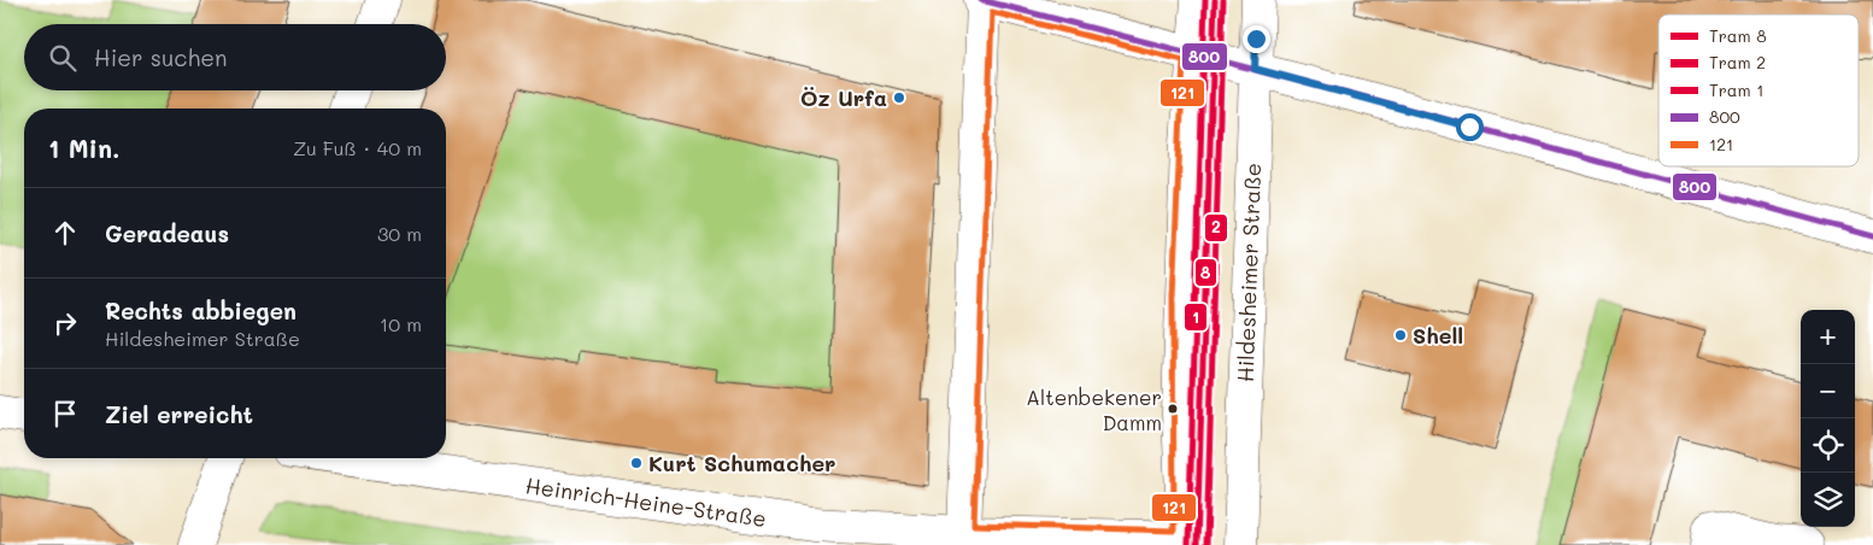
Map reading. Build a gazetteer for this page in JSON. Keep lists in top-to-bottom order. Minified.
{"streets":{"street":["Hildesheimer Straße","Heinrich-Heine-Straße"]},"places":["Öz Urfa","Shell","Altenbekener Damm","Kurt Schumacher"],"lines":["tram line 8","tram line 2","tram line 1","transit line 800","transit line 121"],"legend":["Tram 8","Tram 2","Tram 1","800","121"],"page":{"search":"Hier suchen","heading":["1 Min.","Zu Fuß · 40 m"],"list":[["Geradeaus","30 m"],["Rechts abbiegen","Hildesheimer Straße","10 m"],"Ziel erreicht"],"map_buttons":["+","−"]}}
